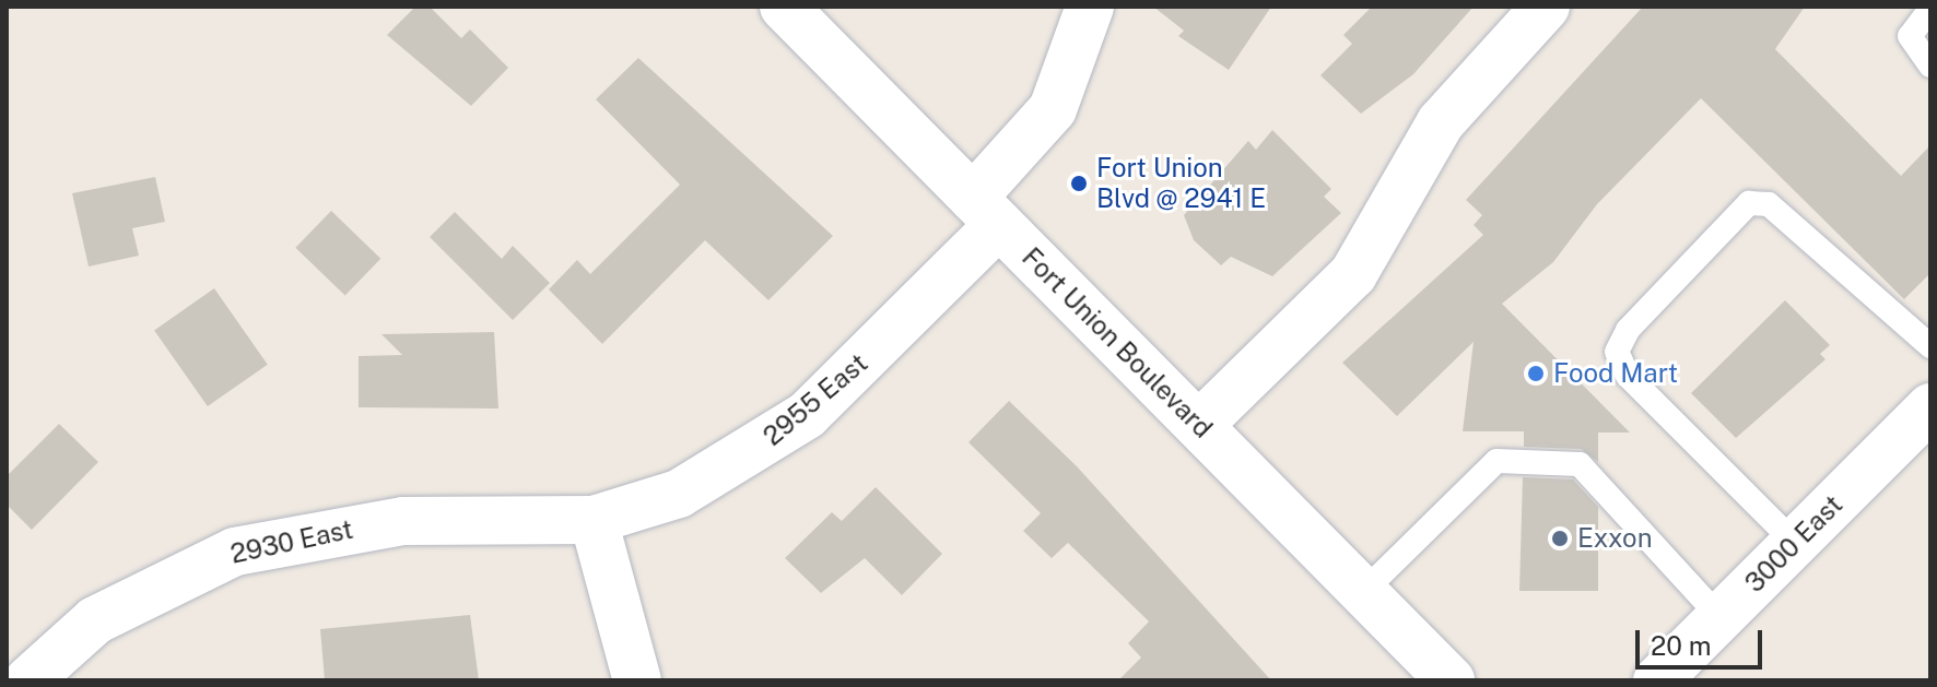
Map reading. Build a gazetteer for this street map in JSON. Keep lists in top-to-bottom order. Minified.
{"streets":{"street":["Fort Union Boulevard","2955 East","2930 East","3000 East"]},"crossings":[["Fort Union Boulevard","2955 East"],["2955 East","2930 East"]],"places":["Fort Union Blvd @ 2941 E","Food Mart","Exxon"],"scale_bar":"20 m"}
